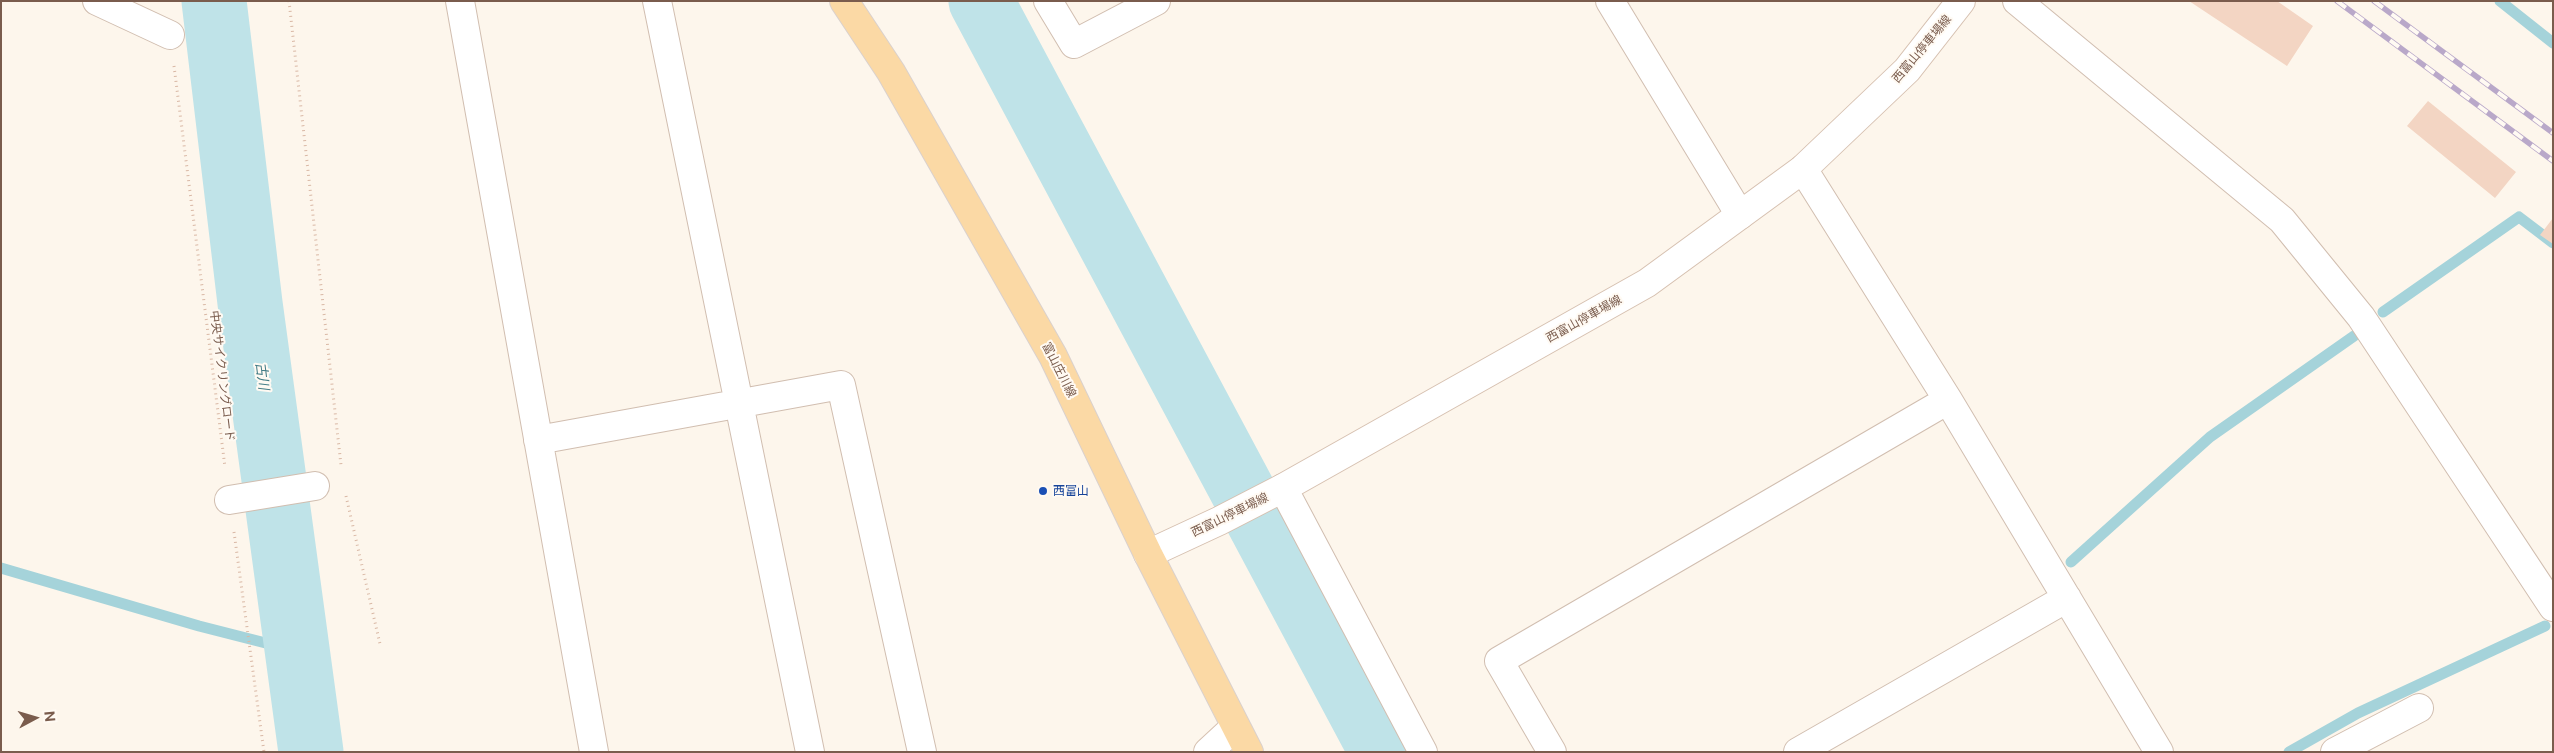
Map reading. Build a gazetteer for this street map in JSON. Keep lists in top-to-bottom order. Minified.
{"streets":{"main road":["富山庄川線"],"street":["西富山停車場線"],"path":["中央サイクリングロード"]},"crossings":[["西富山停車場線","富山庄川線"]],"water":["古川"],"places":["西富山"],"north":"right"}
